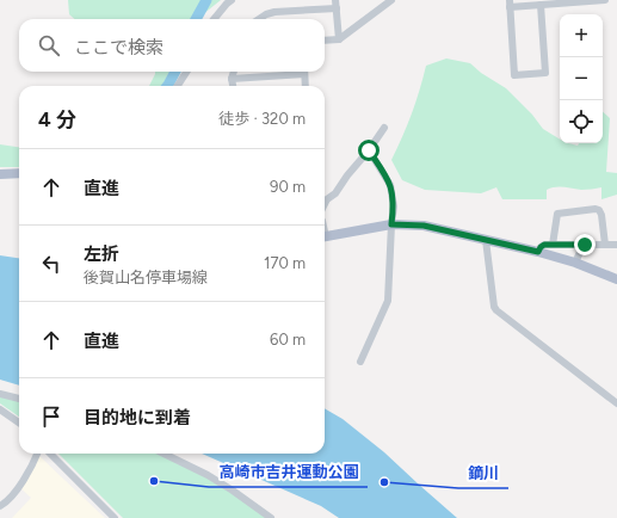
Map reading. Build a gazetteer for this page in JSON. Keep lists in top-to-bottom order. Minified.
{"places":["高崎市吉井運動公園","鏑川"],"page":{"map_buttons":["+","−"],"search":"ここで検索","heading":["4 分","徒歩 · 320 m"],"list":[["直進","90 m"],["左折","後賀山名停車場線","170 m"],["直進","60 m"],"目的地に到着"]}}
